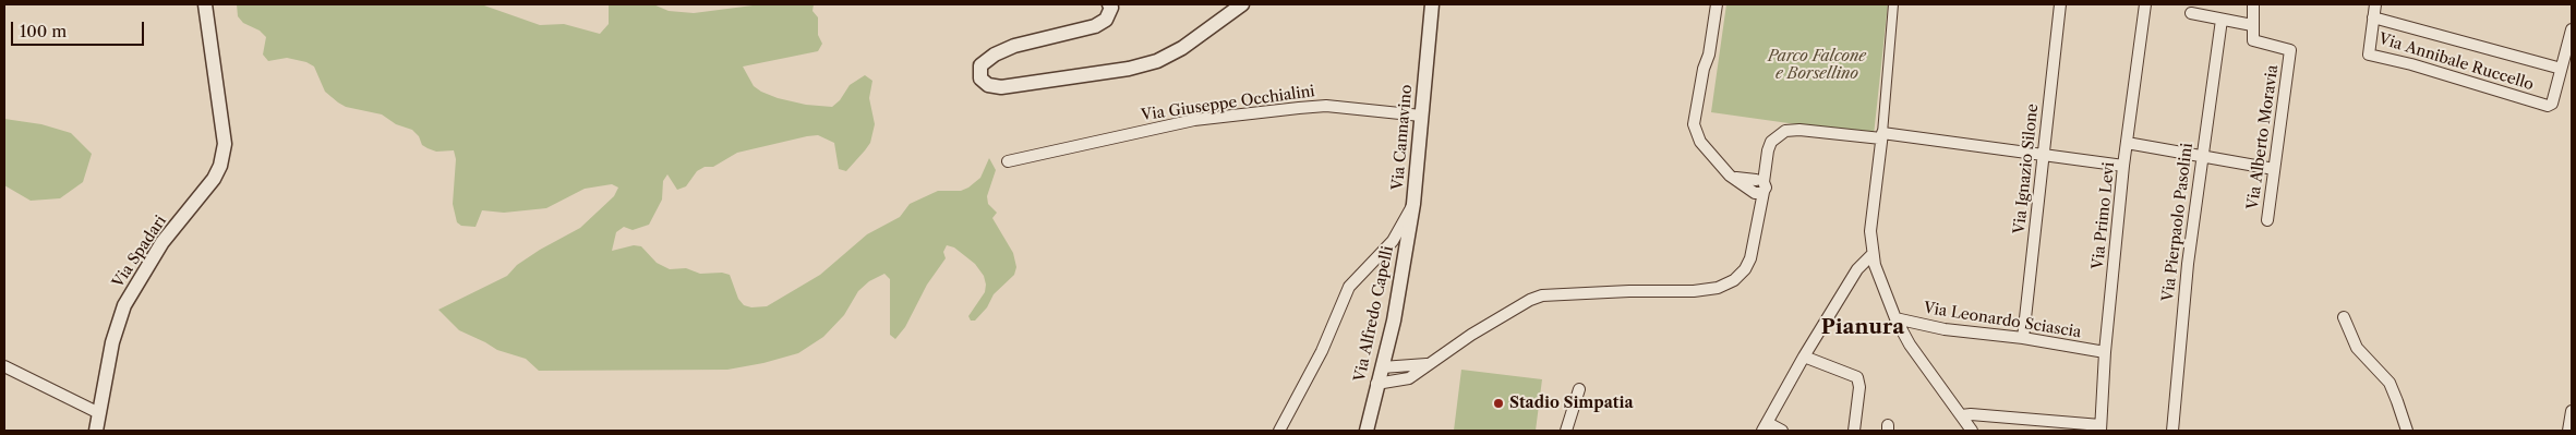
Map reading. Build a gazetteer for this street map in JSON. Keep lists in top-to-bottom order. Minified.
{"streets":{"street":["Via Annibale Ruccello","Via Giuseppe Occhialini","Via Cannavino","Via Alberto Moravia","Via Ignazio Silone","Via Primo Levi","Via Pierpaolo Pasolini","Via Spadari","Via Alfredo Capelli","Via Leonardo Sciascia"]},"crossings":[["Via Giuseppe Occhialini","Via Cannavino"],["Via Cannavino","Via Alfredo Capelli"],["Via Ignazio Silone","Via Leonardo Sciascia"],["Via Primo Levi","Via Leonardo Sciascia"]],"districts":["Pianura"],"parks":["Parco Falcone e Borsellino"],"places":["Stadio Simpatia"],"scale_bar":"100 m"}
